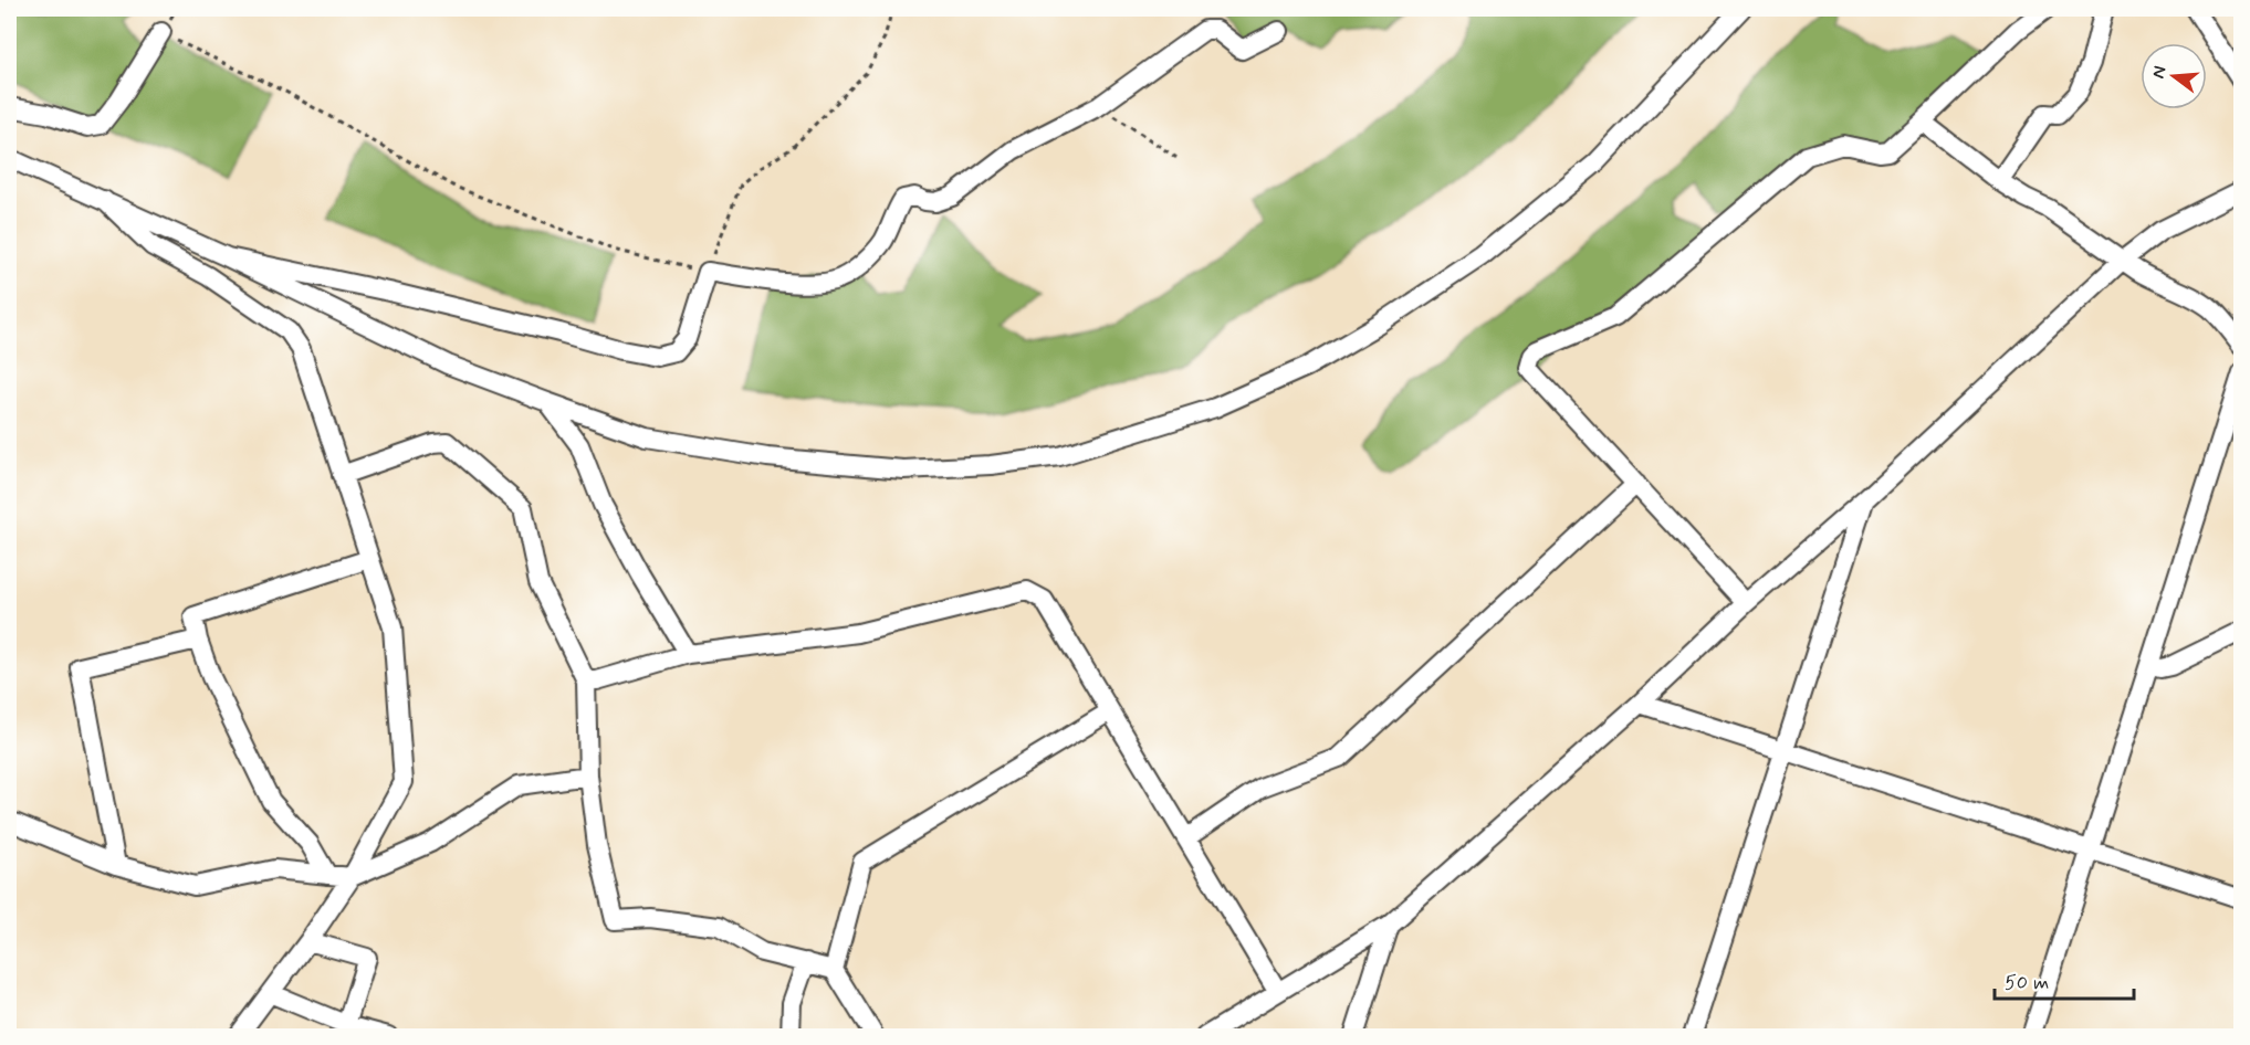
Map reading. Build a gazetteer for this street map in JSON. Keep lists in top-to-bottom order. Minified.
{"scale_bar":"50 m","north":"left"}
